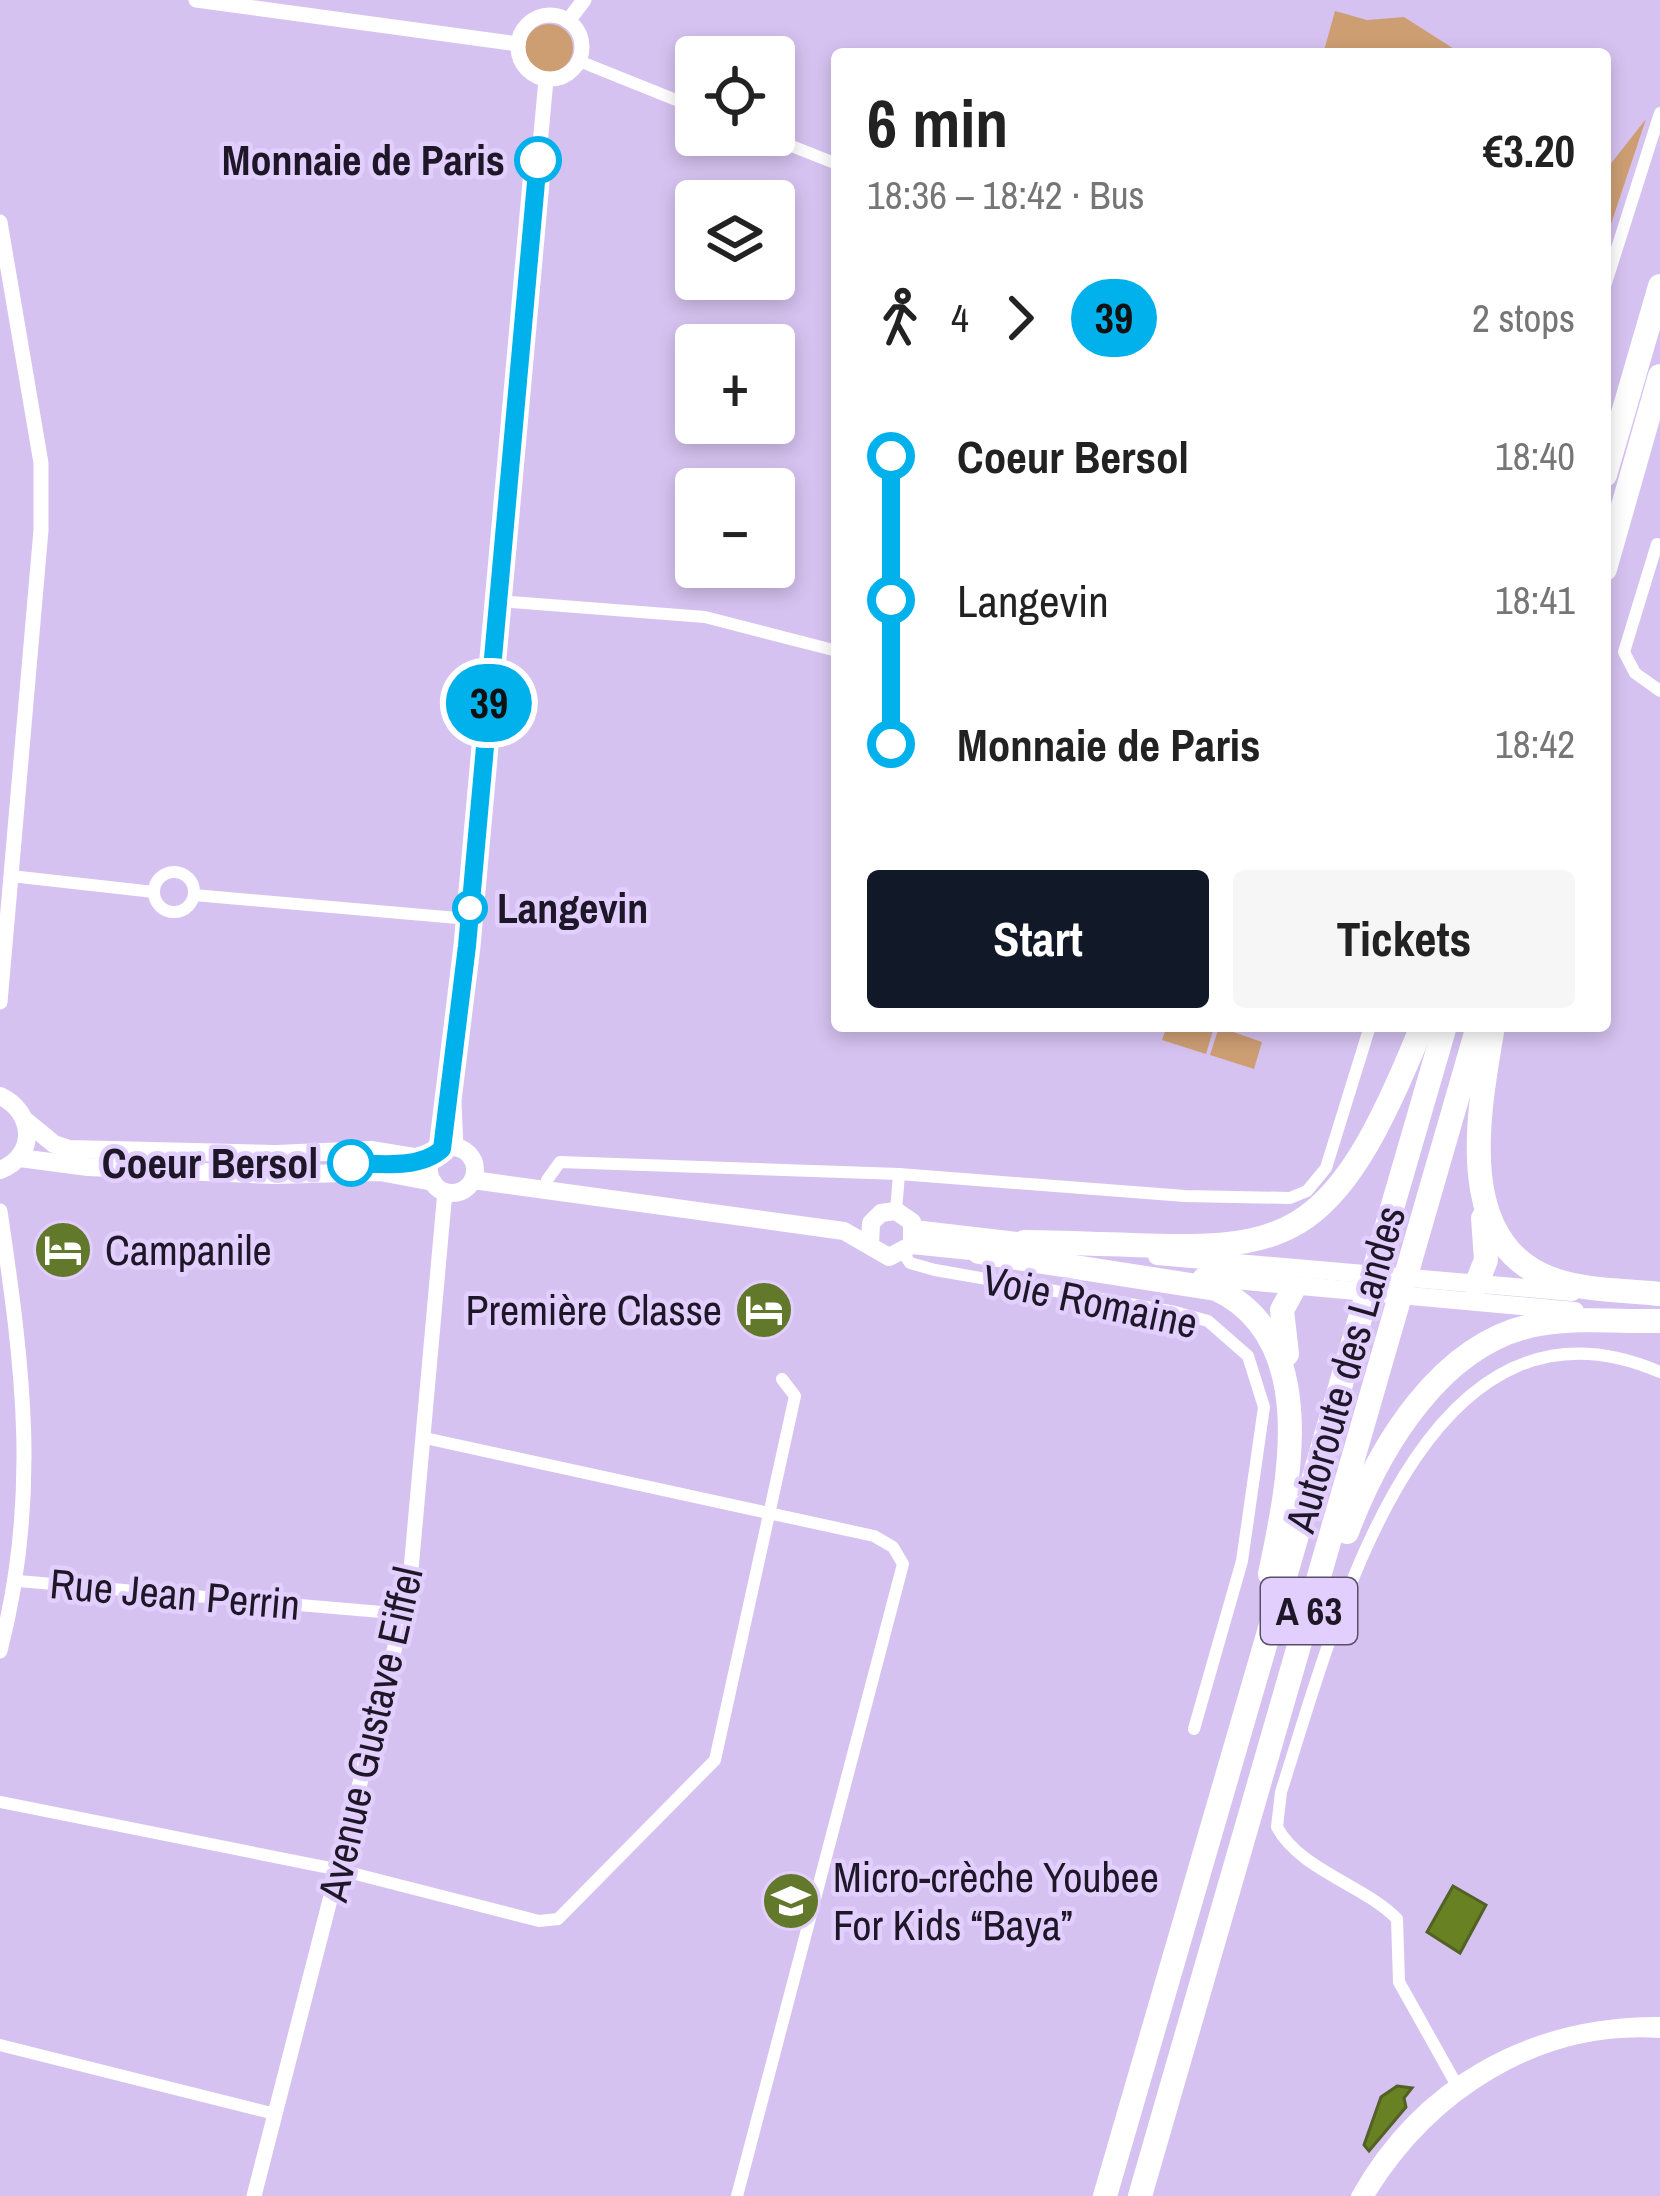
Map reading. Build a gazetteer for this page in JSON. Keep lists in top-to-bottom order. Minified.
{"streets":{"highway":["Autoroute des Landes","A 63"],"street":["Voie Romaine","Rue Jean Perrin","Avenue Gustave Eiffel"]},"crossings":[["Rue Jean Perrin","Avenue Gustave Eiffel"]],"places":{"other":["Monnaie de Paris","Langevin","Coeur Bersol"],"hotel":["Campanile","Première Classe"],"school or university":["Micro-crèche Youbee For Kids “Baya”"]},"lines":["bus line 39"],"page":{"on_map":"39","map_buttons":["+","−"],"heading":["6 min","18:36 – 18:42 · Bus","€3.20"],"legs":["4","39","2 stops"],"list":[{"name":"Coeur Bersol","value":"18:40"},{"name":"Langevin","value":"18:41"},{"name":"Monnaie de Paris","value":"18:42"}],"buttons":["Start","Tickets"]}}
